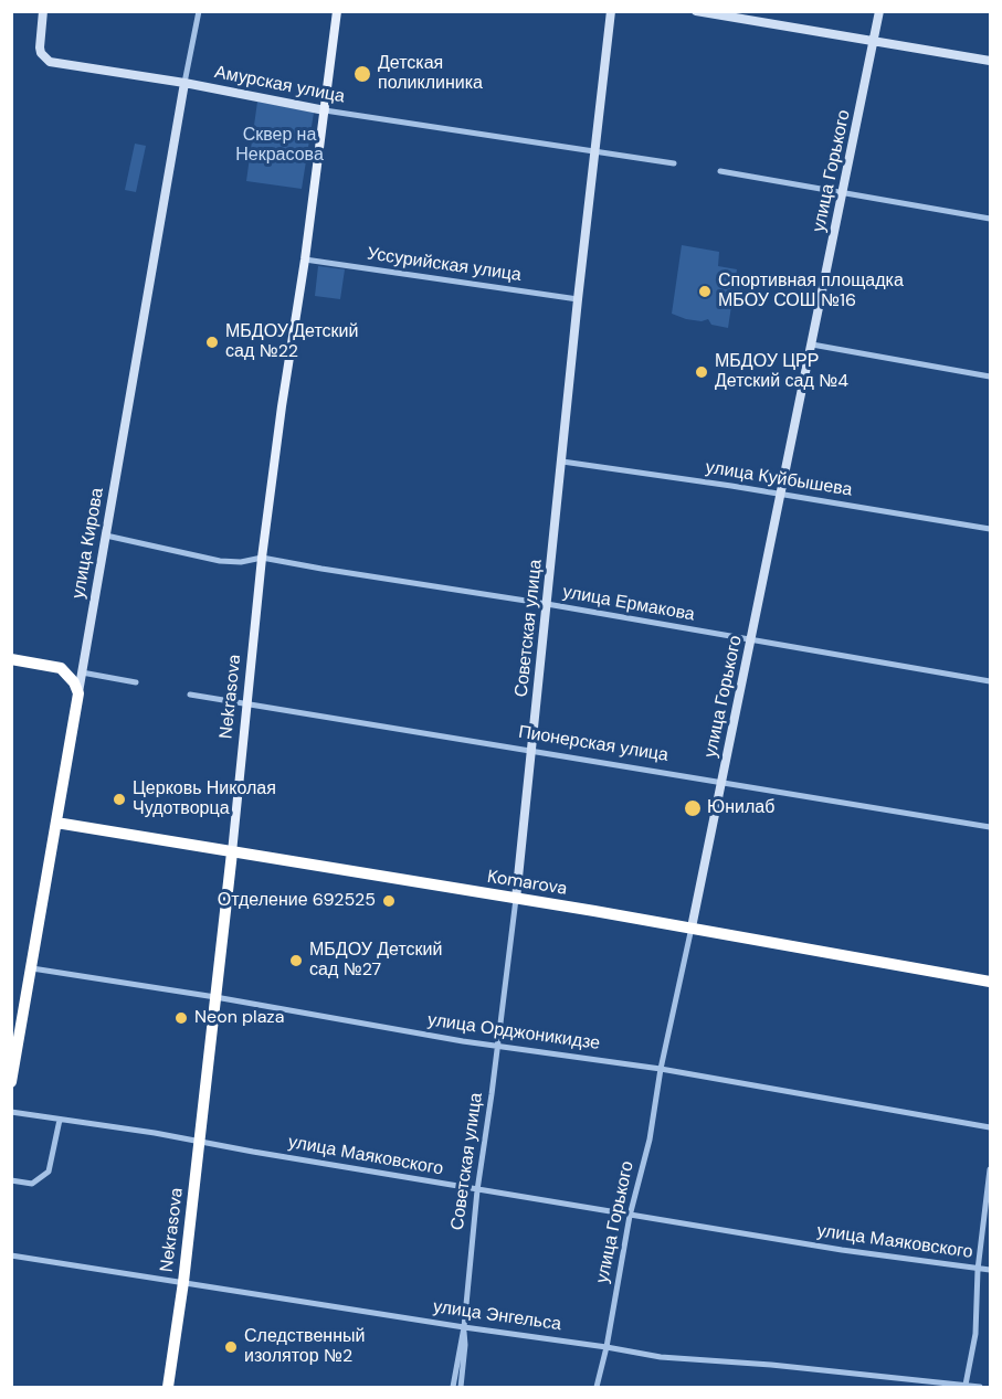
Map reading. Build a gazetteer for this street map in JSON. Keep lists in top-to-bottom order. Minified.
{"streets":{"highway":["улица Кирова","Nekrasova","Komarova"],"main road":["Амурская улица","улица Горького","Советская улица"],"street":["Уссурийская улица","улица Куйбышева","улица Ермакова","Пионерская улица","улица Орджоникидзе","улица Маяковского","улица Энгельса"]},"crossings":[["Амурская улица","улица Кирова"],["Амурская улица","Советская улица"],["Амурская улица","Nekrasova"],["улица Горького","улица Куйбышева"],["улица Горького","улица Ермакова"],["улица Горького","Пионерская улица"],["улица Горького","Komarova"],["улица Горького","улица Орджоникидзе"],["улица Горького","улица Маяковского"],["улица Горького","улица Энгельса"],["Уссурийская улица","Советская улица"],["Уссурийская улица","Nekrasova"],["улица Куйбышева","Советская улица"],["улица Кирова","улица Ермакова"],["улица Кирова","Komarova"],["улица Кирова","улица Орджоникидзе"],["улица Ермакова","Советская улица"],["улица Ермакова","Nekrasova"],["Советская улица","Пионерская улица"],["Советская улица","Komarova"],["Советская улица","улица Орджоникидзе"],["Советская улица","улица Маяковского"],["Советская улица","улица Энгельса"],["Nekrasova","Пионерская улица"],["Nekrasova","Komarova"],["Nekrasova","улица Орджоникидзе"],["Nekrasova","улица Маяковского"],["Nekrasova","улица Энгельса"]],"parks":["Сквер на Некрасова"],"places":["Детская поликлиника","Спортивная площадка МБОУ СОШ №16","МБДОУ Детский сад №22","МБДОУ ЦРР Детский сад №4","Церковь Николая Чудотворца","Юнилаб","Отделение 692525","МБДОУ Детский сад №27","Neon plaza","Следственный изолятор №2"]}
